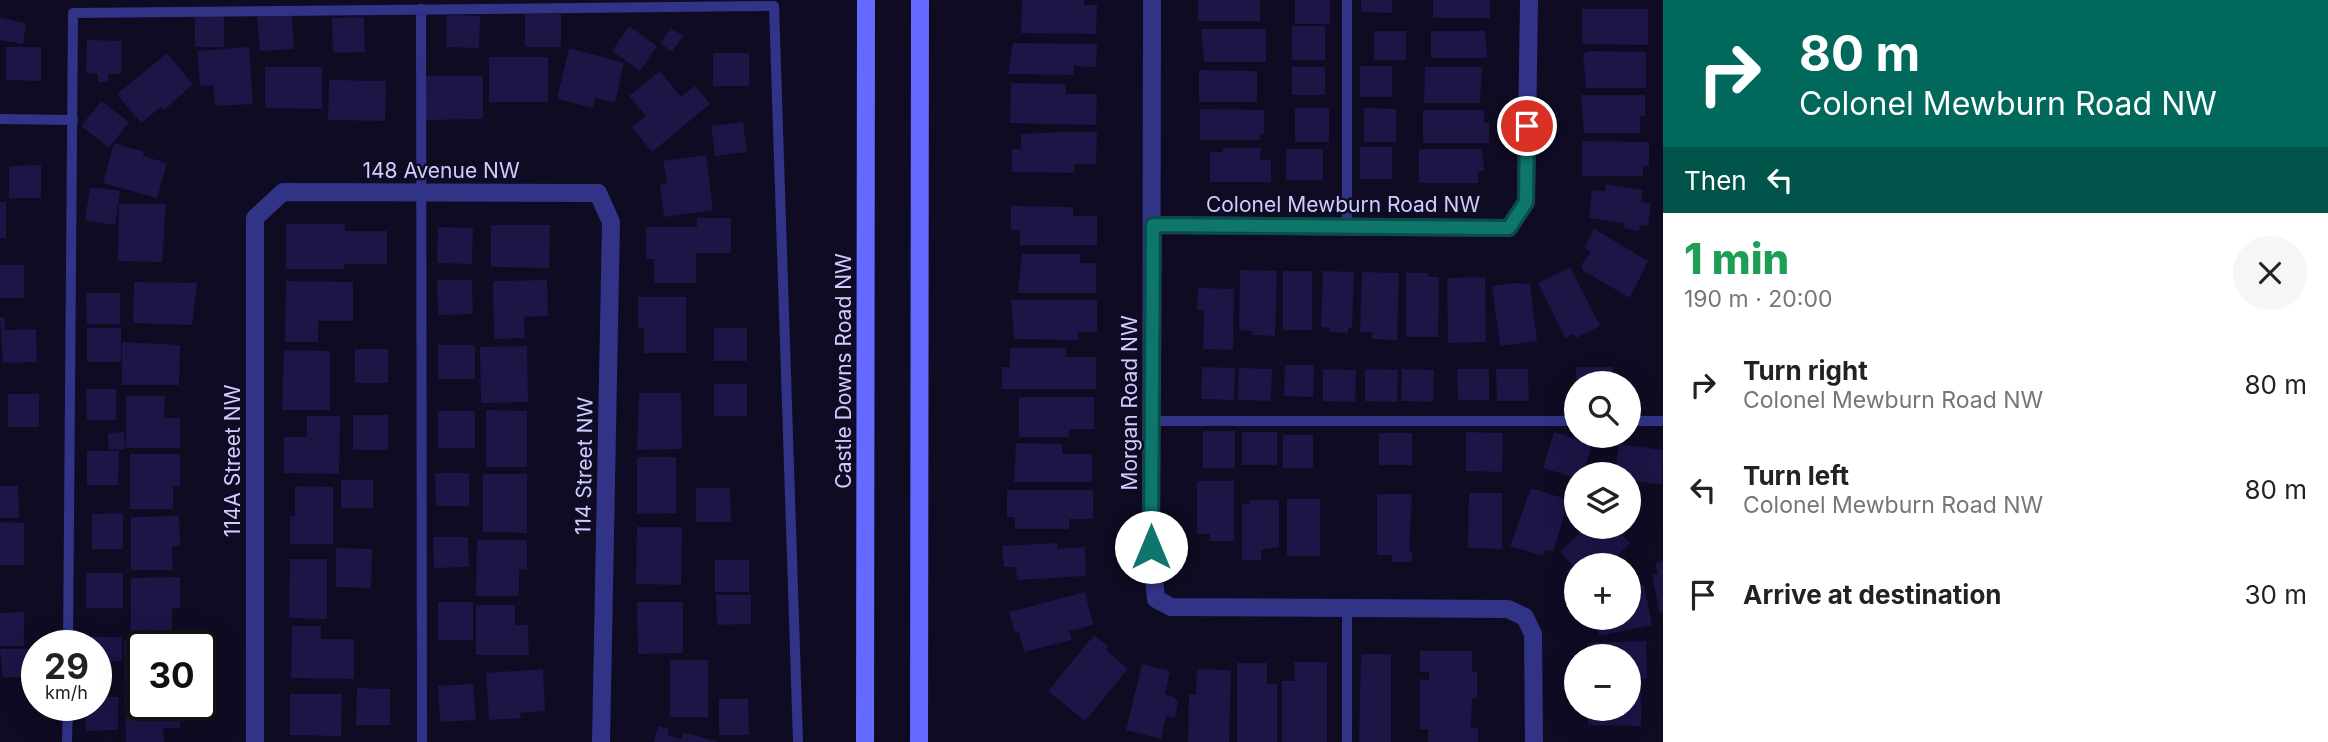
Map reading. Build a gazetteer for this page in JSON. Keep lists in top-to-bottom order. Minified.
{"streets":{"main road":["Castle Downs Road NW"],"street":["148 Avenue NW","Colonel Mewburn Road NW","Morgan Road NW","114A Street NW","114 Street NW"]},"crossings":[["148 Avenue NW","114A Street NW"],["148 Avenue NW","114 Street NW"],["Colonel Mewburn Road NW","Morgan Road NW"]],"page":{"turn":["80 m","Colonel Mewburn Road NW"],"then":"Then","heading":["1 min","190 m · 20:00"],"list":[{"name":"Turn right","note":"Colonel Mewburn Road NW","value":"80 m"},{"name":"Turn left","note":"Colonel Mewburn Road NW","value":"80 m"},{"name":"Arrive at destination","value":"30 m"}],"map_buttons":["+","−"],"speed":"29 km/h","limit":"30"}}
